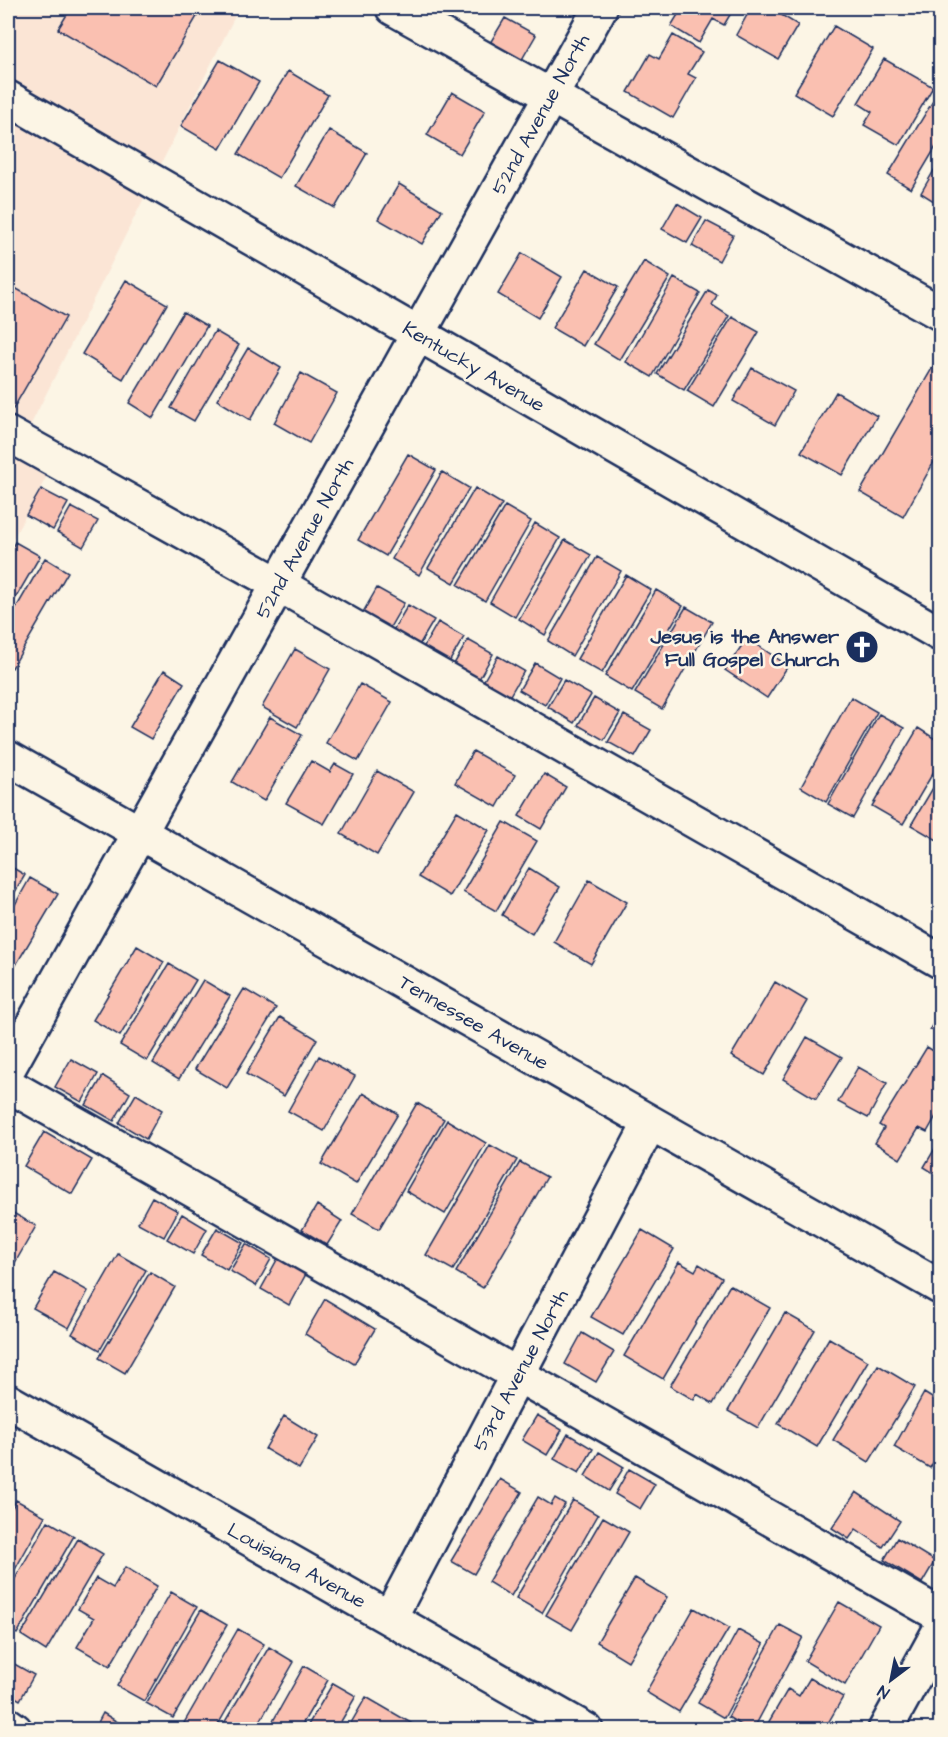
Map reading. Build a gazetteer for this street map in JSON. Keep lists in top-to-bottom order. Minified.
{"streets":{"street":["52nd Avenue North","Kentucky Avenue","Tennessee Avenue","53rd Avenue North","Louisiana Avenue"]},"crossings":[["52nd Avenue North","Kentucky Avenue"],["52nd Avenue North","Tennessee Avenue"],["Tennessee Avenue","53rd Avenue North"],["53rd Avenue North","Louisiana Avenue"]],"places":{"church":["Jesus is the Answer Full Gospel Church"]},"north":"bottom left"}
